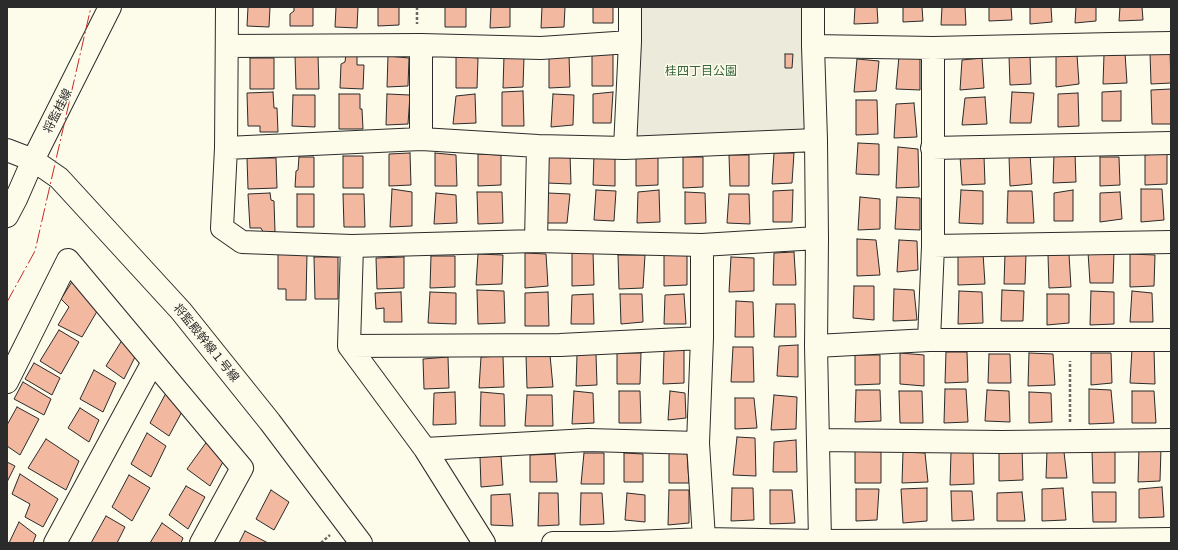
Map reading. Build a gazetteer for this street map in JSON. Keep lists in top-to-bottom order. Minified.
{"streets":{"street":["将監桂線","将監殿幹線１号線"]},"crossings":[["将監桂線","将監殿幹線１号線"]],"parks":["桂四丁目公園"]}
